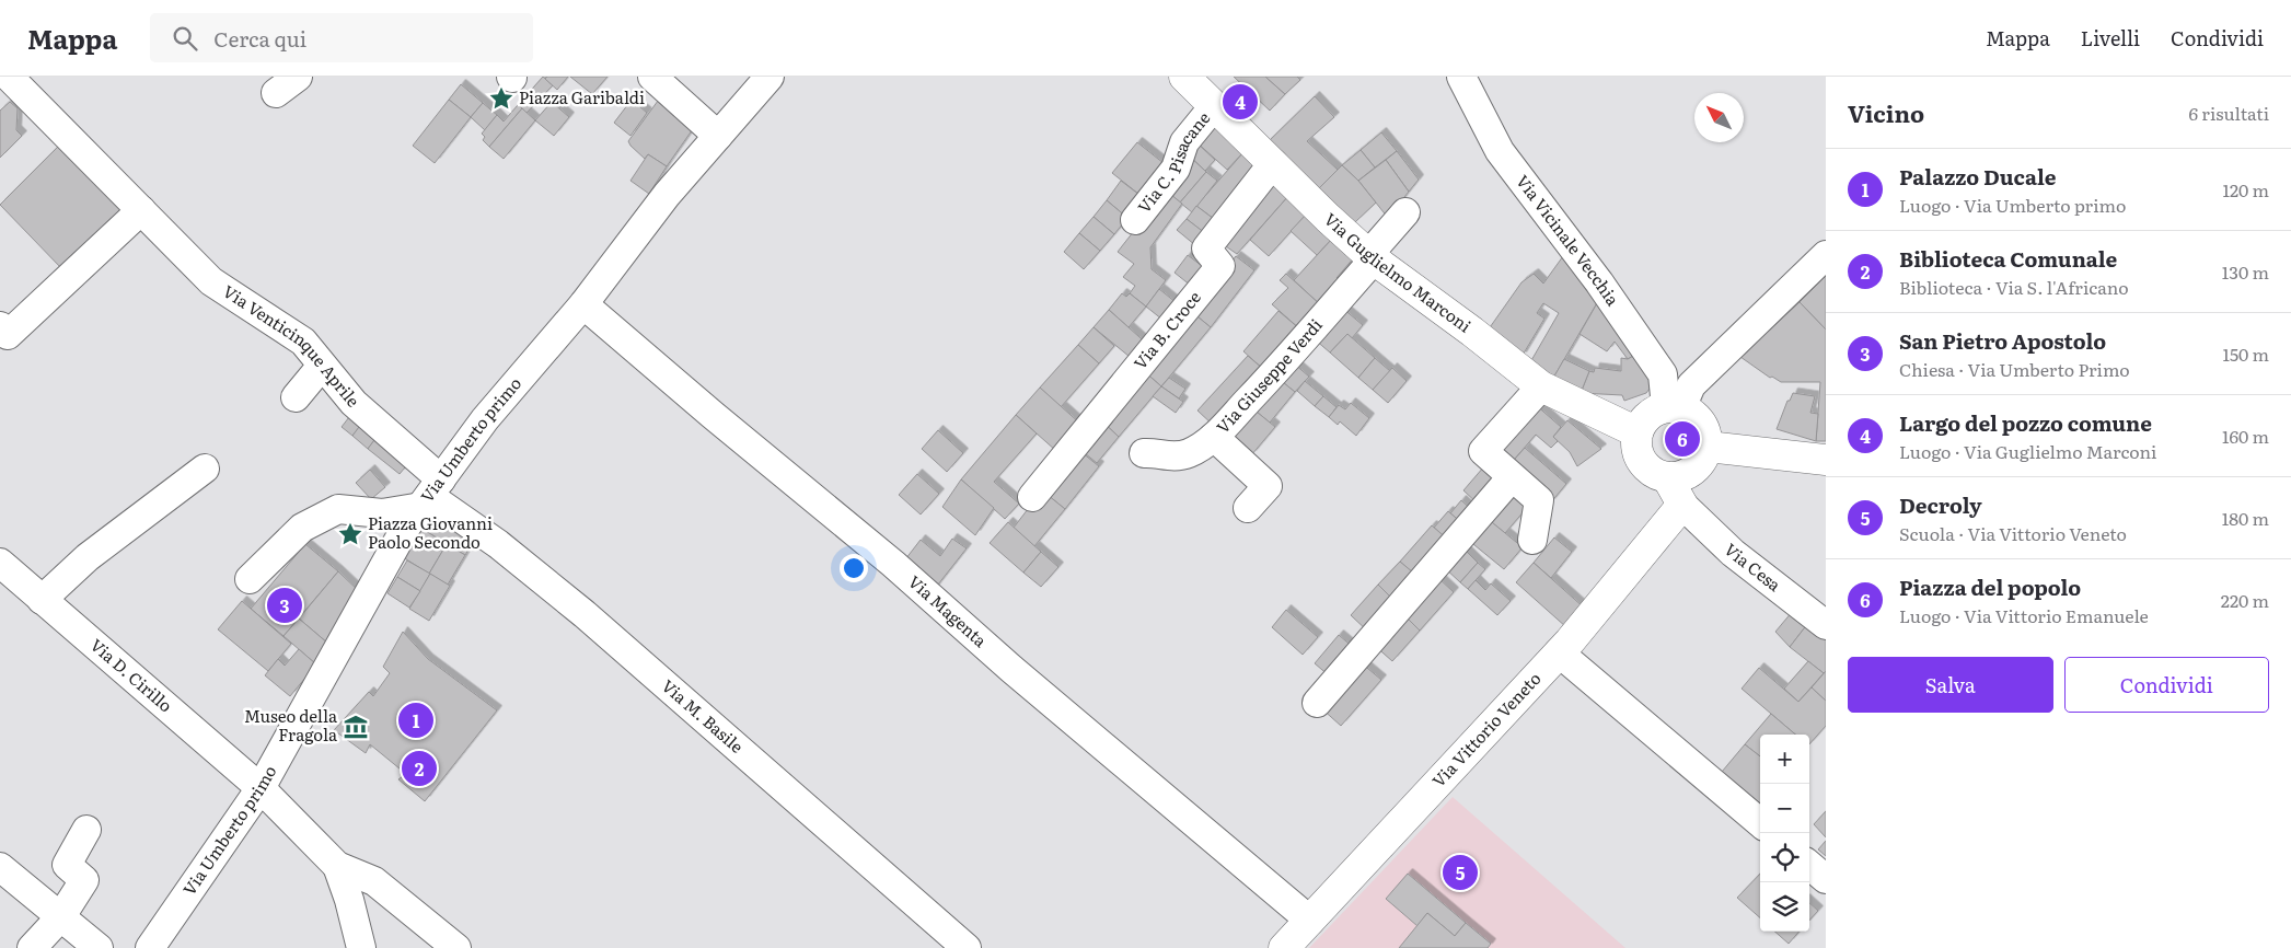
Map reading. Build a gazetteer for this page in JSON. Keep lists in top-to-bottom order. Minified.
{"streets":{"street":["Via C. Pisacane","Via Vicinale Vecchia","Via Guglielmo Marconi","Via B. Croce","Via Venticinque Aprile","Via Giuseppe Verdi","Via Umberto primo","Via Cesa","Via Magenta","Via D. Cirillo","Via M. Basile","Via Vittorio Veneto"]},"crossings":[["Via C. Pisacane","Via Guglielmo Marconi"],["Via Vicinale Vecchia","Via Guglielmo Marconi"],["Via Guglielmo Marconi","Via B. Croce"],["Via Guglielmo Marconi","Via Giuseppe Verdi"],["Via Venticinque Aprile","Via Umberto primo"],["Via Venticinque Aprile","Via M. Basile"],["Via Umberto primo","Via Magenta"],["Via Umberto primo","Via D. Cirillo"],["Via Umberto primo","Via M. Basile"],["Via Cesa","Via Vittorio Veneto"],["Via Magenta","Via Vittorio Veneto"]],"places":{"place":["Piazza Garibaldi","Piazza Giovanni Paolo Secondo"],"museum":["Museo della Fragola"]},"north":"top left","page":{"header":"Mappa","search":"Cerca qui","nav":["Mappa","Livelli","Condividi"],"heading":["Vicino","6 risultati"],"pins":["4","6","3","1","2","5"],"list":[{"mark":"1","name":"Palazzo Ducale","note":"Luogo · Via Umberto primo","value":"120 m"},{"mark":"2","name":"Biblioteca Comunale","note":"Biblioteca · Via S. l'Africano","value":"130 m"},{"mark":"3","name":"San Pietro Apostolo","note":"Chiesa · Via Umberto Primo","value":"150 m"},{"mark":"4","name":"Largo del pozzo comune","note":"Luogo · Via Guglielmo Marconi","value":"160 m"},{"mark":"5","name":"Decroly","note":"Scuola · Via Vittorio Veneto","value":"180 m"},{"mark":"6","name":"Piazza del popolo","note":"Luogo · Via Vittorio Emanuele","value":"220 m"}],"buttons":["Salva","Condividi"],"map_buttons":["+","−"]}}
